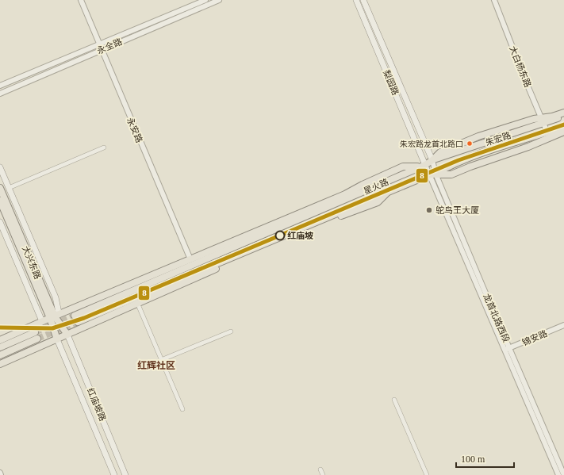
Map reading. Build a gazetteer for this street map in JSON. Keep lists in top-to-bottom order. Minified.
{"streets":{"main road":["梨园路","朱宏路","星火路","大兴东路","红庙坡路"],"street":["永全路","大白杨东路","永安路","龙首北路西段","锦安路"]},"crossings":[["永全路","永安路"],["大白杨东路","朱宏路"],["梨园路","朱宏路"],["梨园路","星火路"],["梨园路","龙首北路西段"],["朱宏路","星火路"],["朱宏路","龙首北路西段"],["星火路","龙首北路西段"],["大兴东路","红庙坡路"],["龙首北路西段","锦安路"]],"districts":["红辉社区"],"places":["朱宏路龙首北路口","鸵鸟王大厦","红庙坡"],"lines":["transit line 8"],"scale_bar":"100 m"}
